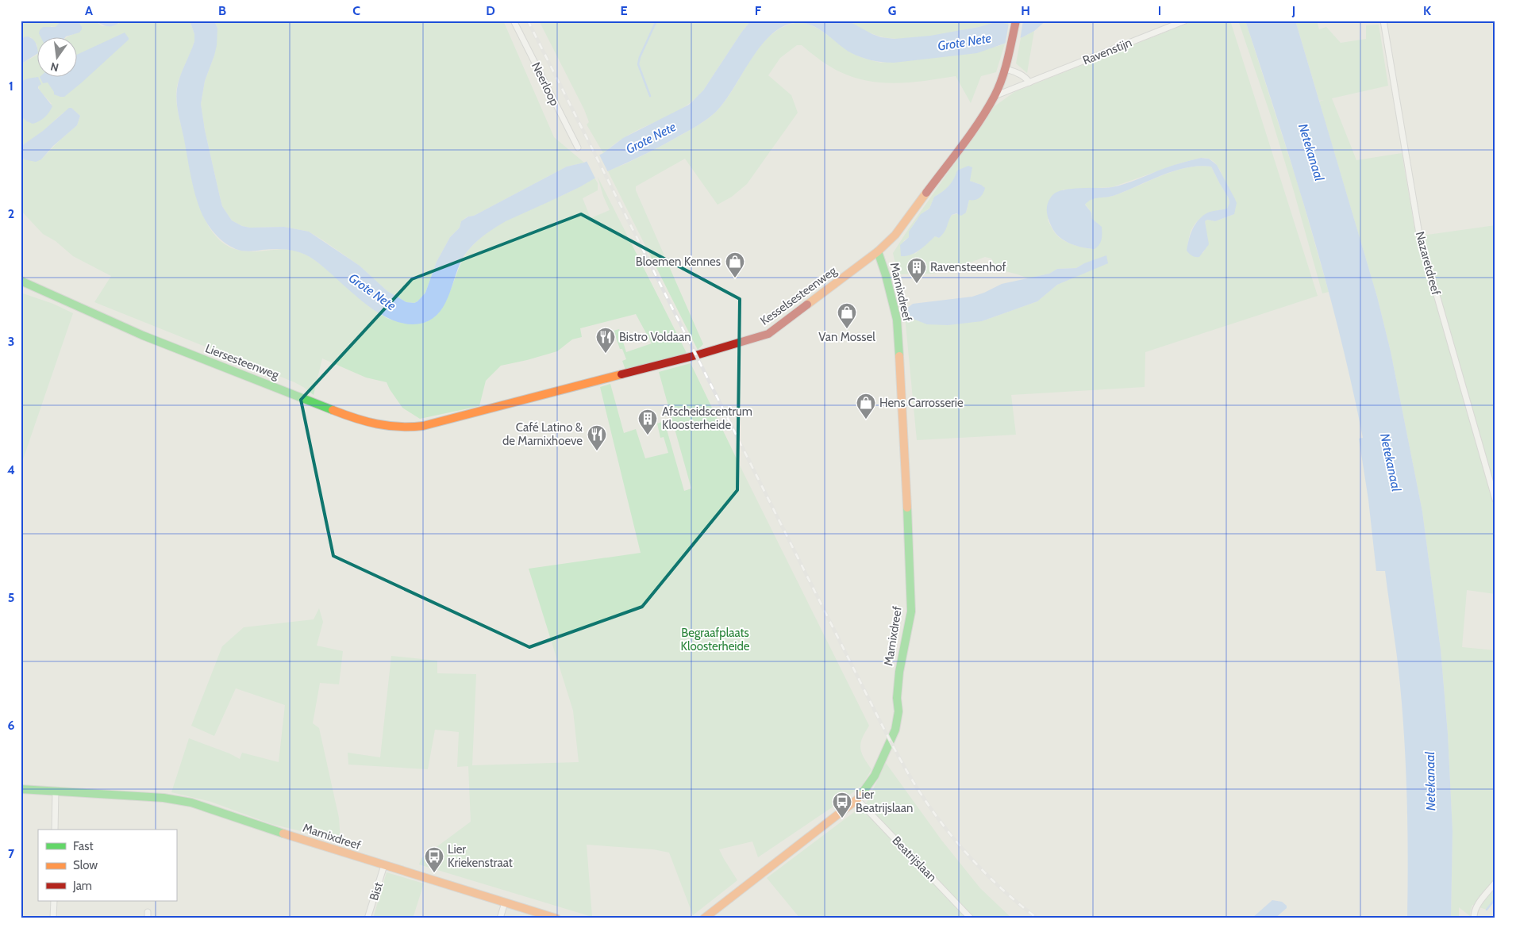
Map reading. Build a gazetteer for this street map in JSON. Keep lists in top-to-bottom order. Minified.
{"streets":{"street":["Ravenstijn","Neerloop","Nazaretdreef","Marnixdreef","Kesselsesteenweg","Liersesteenweg","Beatrijslaan","Bist"]},"crossings":[["Ravenstijn","Kesselsesteenweg"],["Marnixdreef","Kesselsesteenweg"],["Marnixdreef","Beatrijslaan"],["Marnixdreef","Bist"],["Kesselsesteenweg","Liersesteenweg"]],"water":["Grote Nete","Netekanaal"],"parks":["Begraafplaats Kloosterheide"],"places":{"shop":["Bloemen Kennes","Van Mossel","Hens Carrosserie"],"building":["Ravensteenhof","Afscheidscentrum Kloosterheide"],"restaurant":["Bistro Voldaan","Café Latino & de Marnixhoeve"],"bus stop":["Lier Beatrijslaan","Lier Kriekenstraat"]},"legend":["Fast","Slow","Jam"],"north":"bottom","grid":{"columns":["A","B","C","D","E","F","G","H","I","J","K"],"rows":["1","2","3","4","5","6","7"]}}
